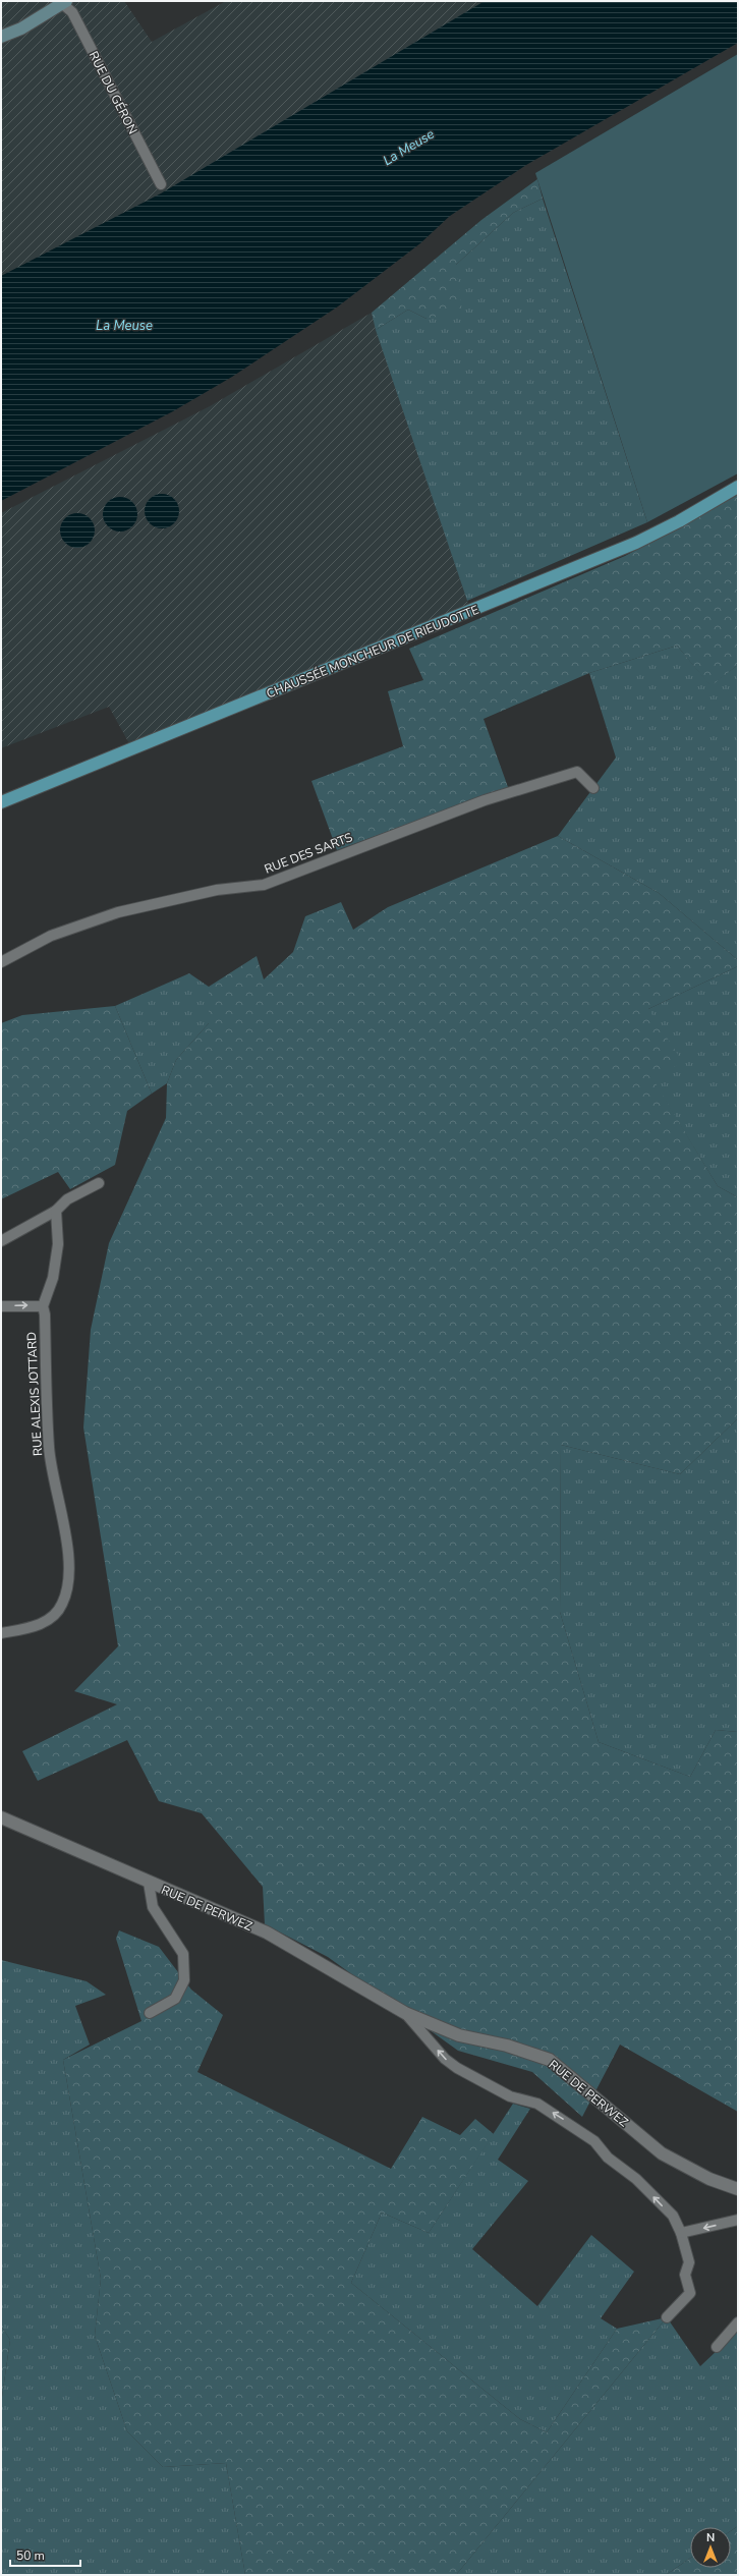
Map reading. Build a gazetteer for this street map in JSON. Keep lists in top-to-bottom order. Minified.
{"streets":{"main road":["RUE DU GÉRON","CHAUSSÉE MONCHEUR DE RIEUDOTTE"],"street":["RUE DES SARTS","RUE ALEXIS JOTTARD","RUE DE PERWEZ"]},"water":["La Meuse"],"scale_bar":"50 m","north":"top"}
